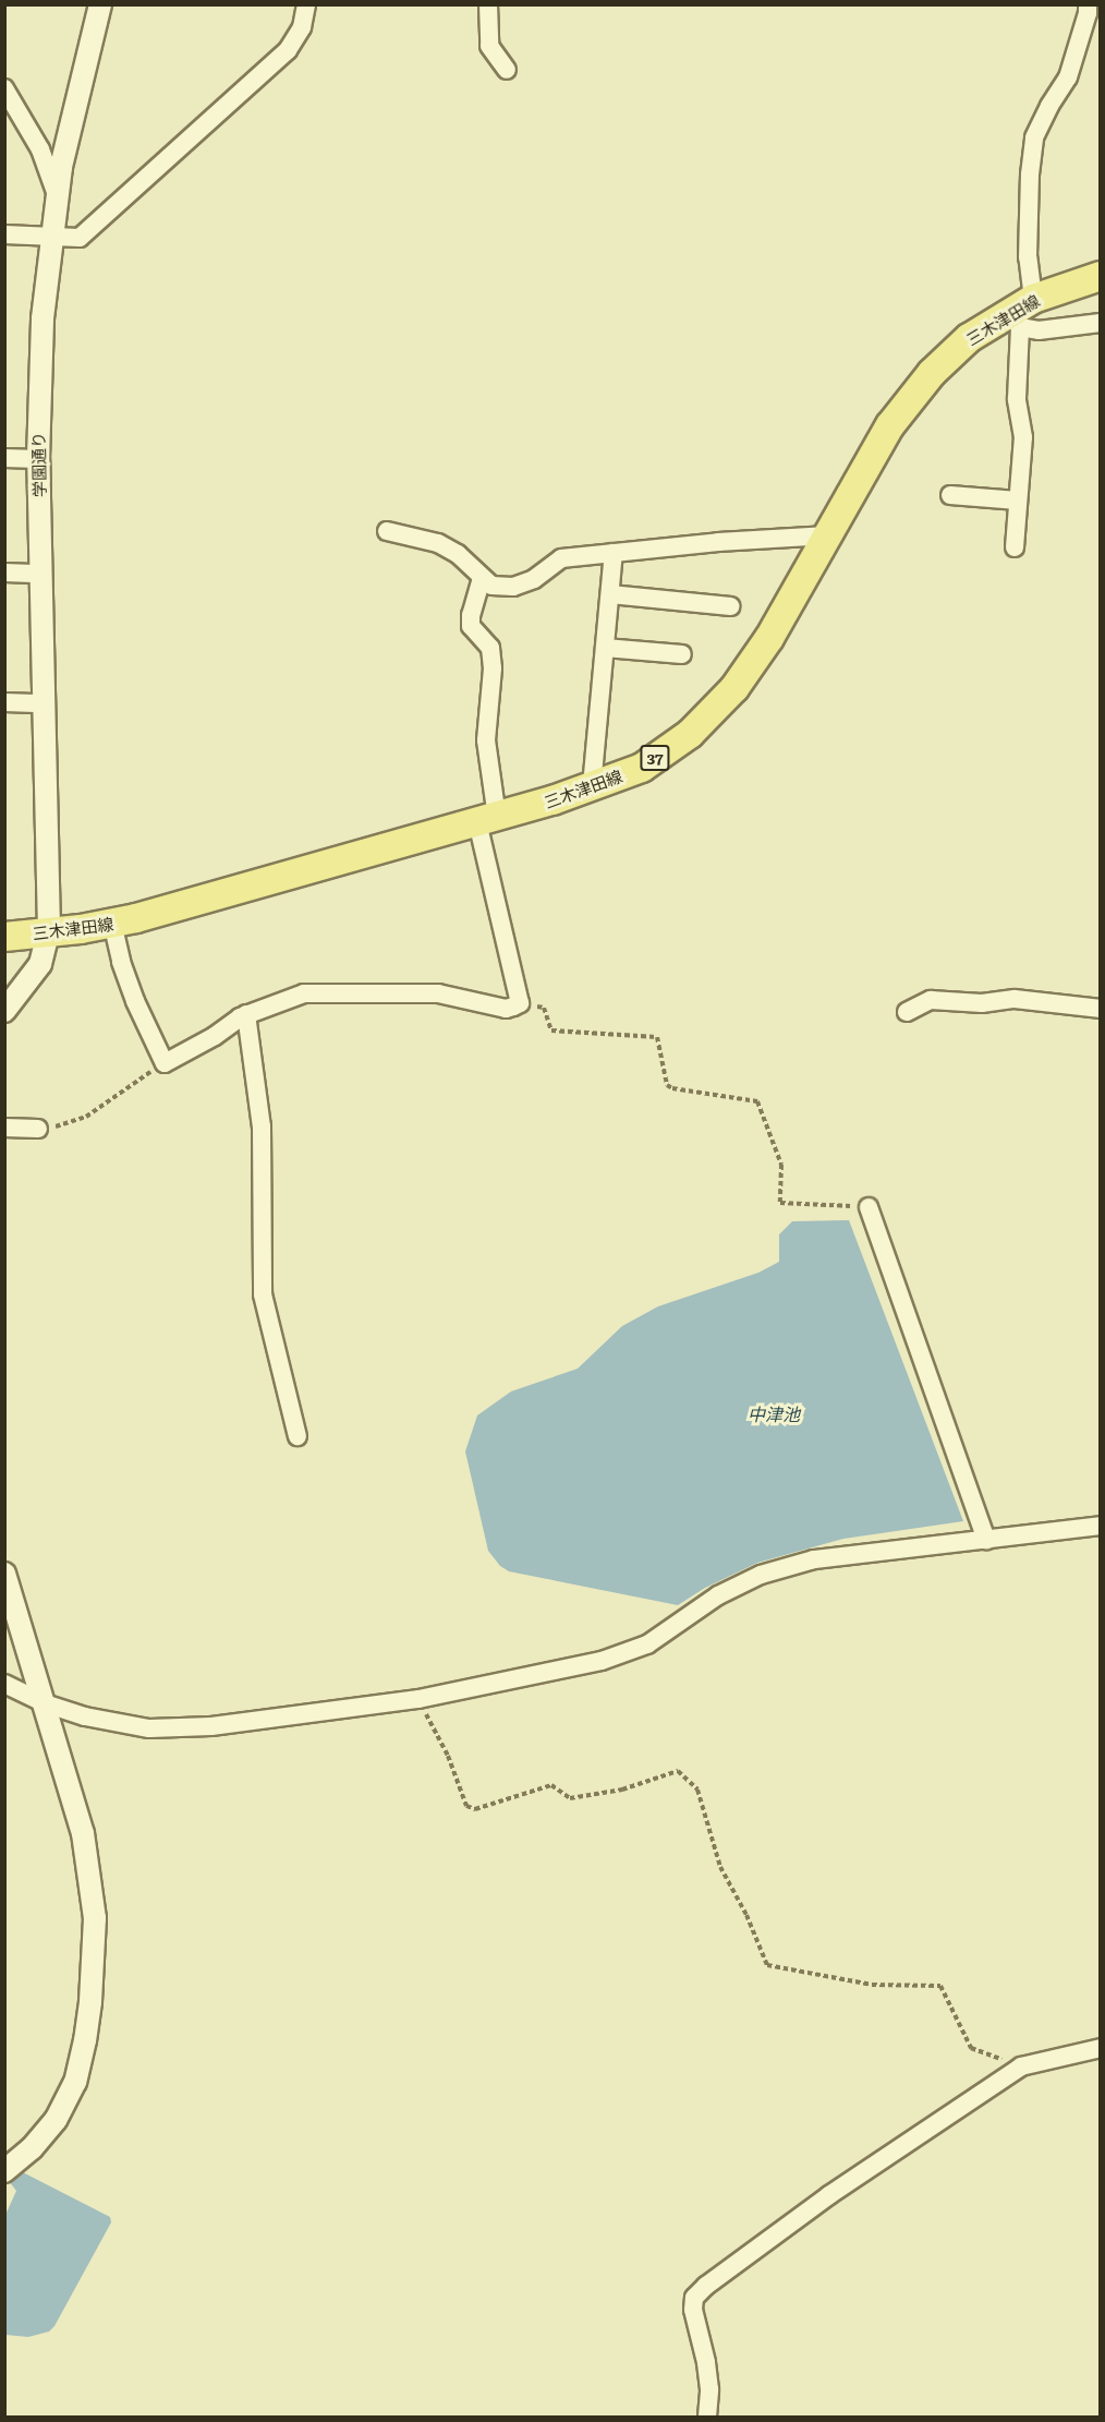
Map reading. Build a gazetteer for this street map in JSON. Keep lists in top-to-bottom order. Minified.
{"streets":{"main road":["三木津田線","37"],"street":["学園通り"]},"crossings":[["三木津田線","学園通り"]],"water":["中津池"]}
